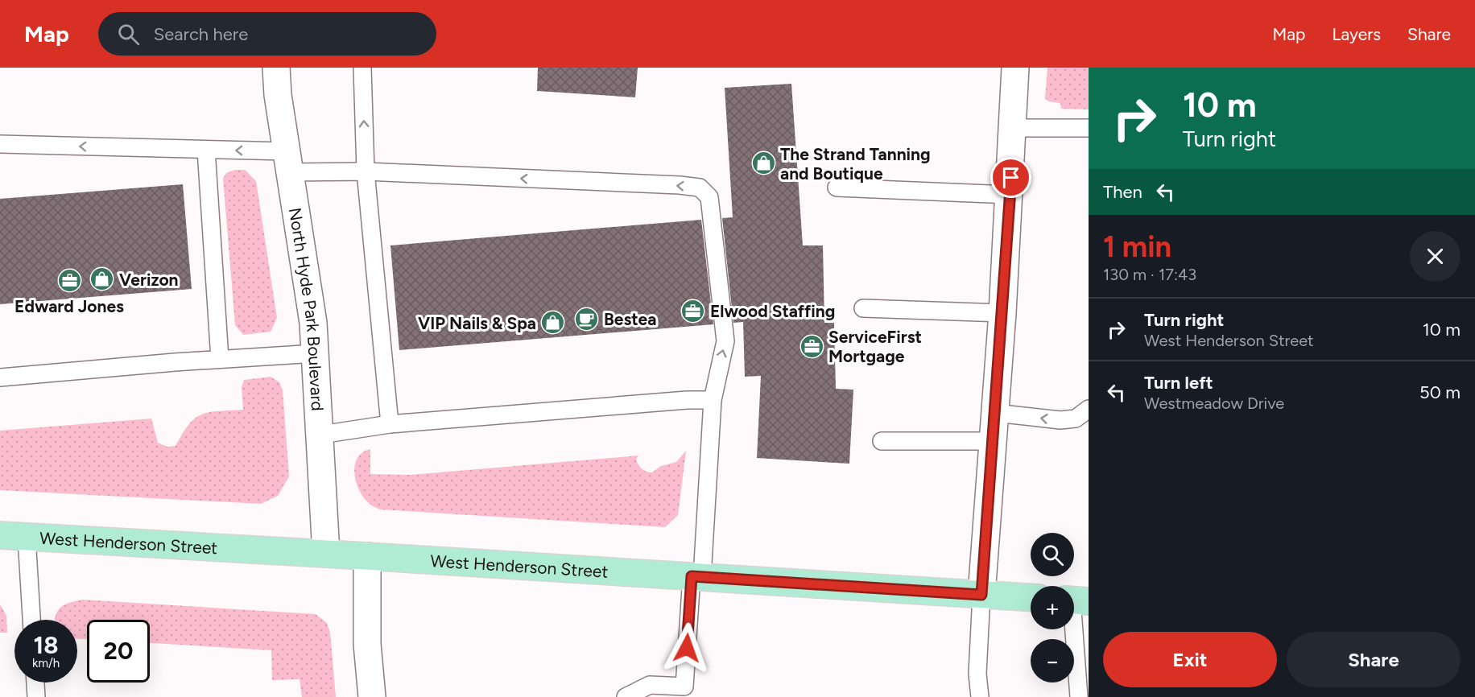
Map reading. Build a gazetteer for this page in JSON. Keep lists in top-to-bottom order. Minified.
{"streets":{"main road":["West Henderson Street"],"street":["North Hyde Park Boulevard"]},"crossings":[["North Hyde Park Boulevard","West Henderson Street"]],"places":{"shop":["The Strand Tanning and Boutique","Verizon","VIP Nails & Spa"],"office":["Edward Jones","Elwood Staffing","ServiceFirst Mortgage"],"cafe":["Bestea"]},"page":{"header":"Map","search":"Search here","nav":["Map","Layers","Share"],"turn":["10 m","Turn right"],"then":"Then","heading":["1 min","130 m · 17:43"],"list":[{"name":"Turn right","note":"West Henderson Street","value":"10 m"},{"name":"Turn left","note":"Westmeadow Drive","value":"50 m"}],"map_buttons":["+","−"],"speed":"18 km/h","limit":"20","buttons":["Exit","Share"]}}
